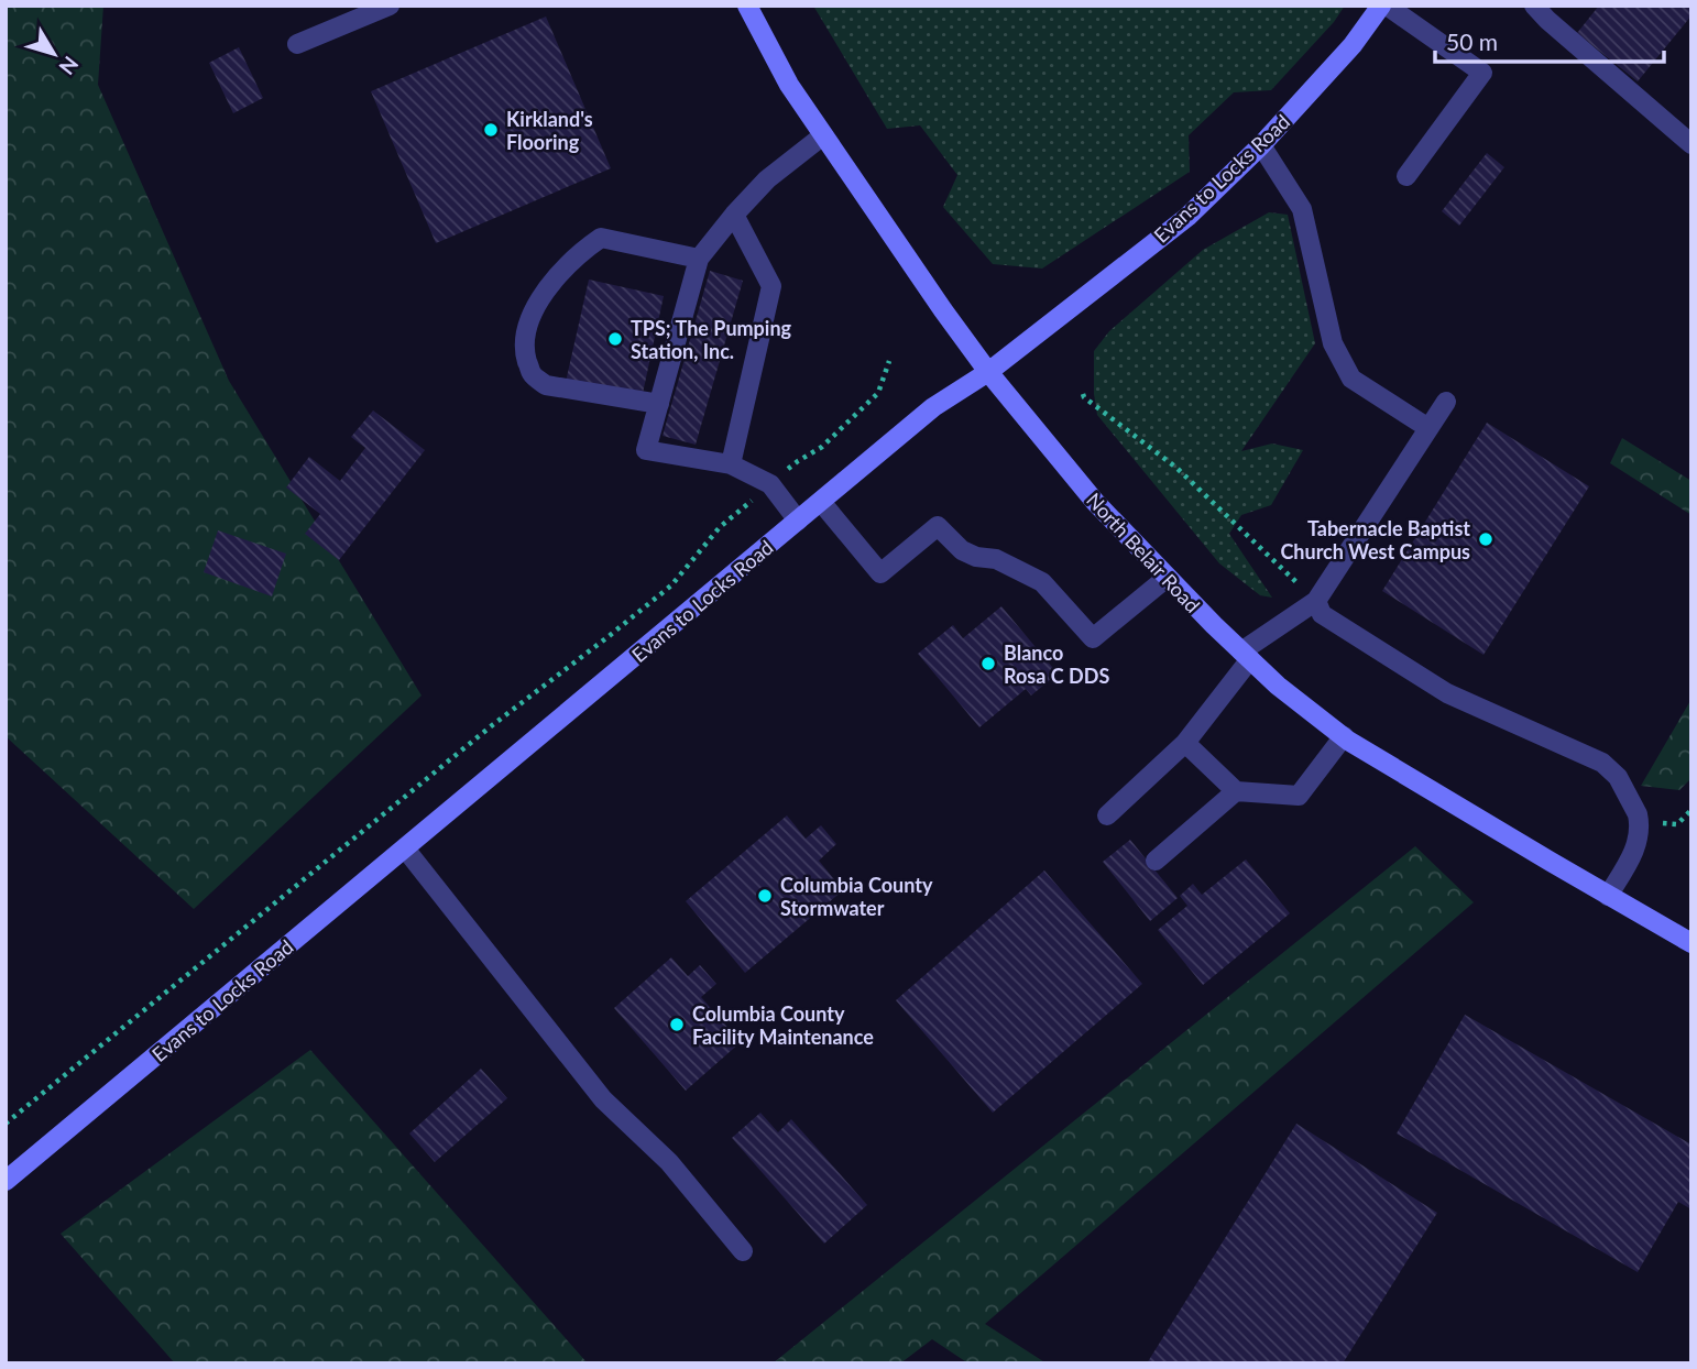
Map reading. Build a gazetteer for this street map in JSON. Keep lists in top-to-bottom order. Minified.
{"streets":{"street":["Evans to Locks Road","North Belair Road"]},"crossings":[["Evans to Locks Road","North Belair Road"]],"places":["Kirkland's Flooring","TPS; The Pumping Station, Inc.","Tabernacle Baptist Church West Campus","Blanco Rosa C DDS","Columbia County Stormwater","Columbia County Facility Maintenance"],"scale_bar":"50 m","north":"bottom right"}
